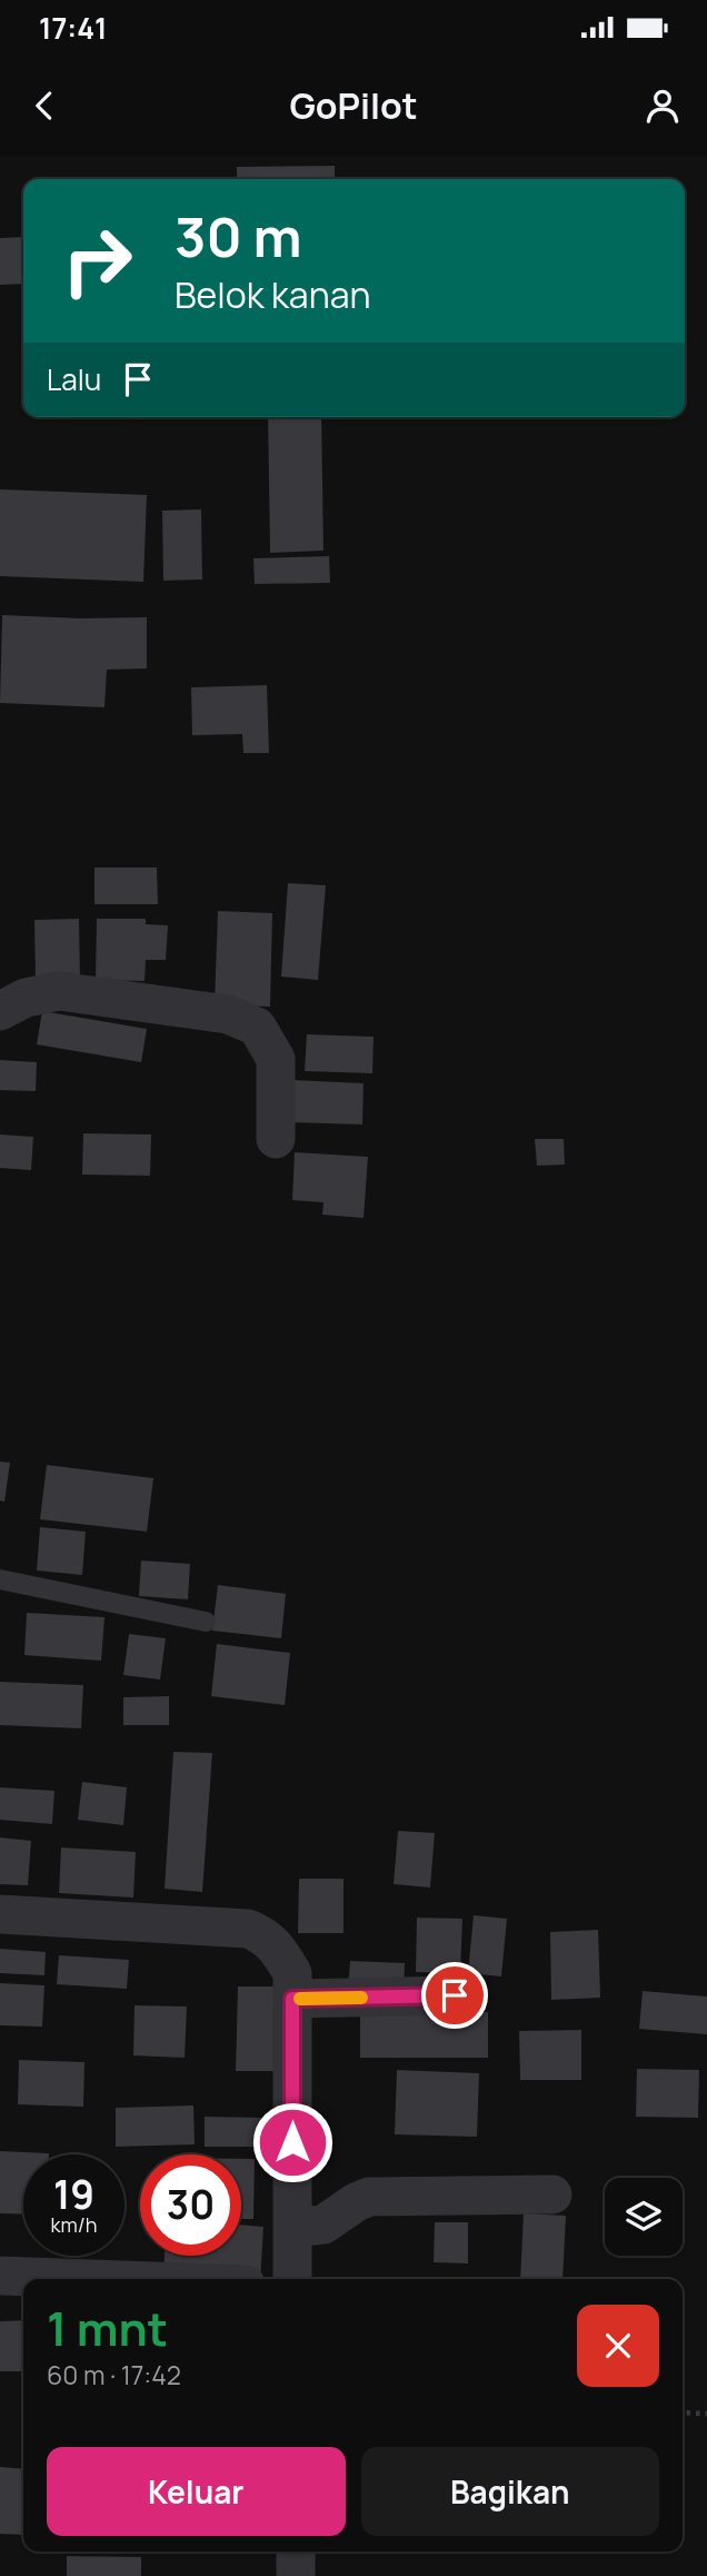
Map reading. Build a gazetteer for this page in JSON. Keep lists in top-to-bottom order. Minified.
{"page":{"status":"17:41","header":"GoPilot","turn":["30 m","Belok kanan"],"then":"Lalu","speed":"19 km/h","limit":"30","heading":["1 mnt","60 m · 17:42"],"buttons":["Keluar","Bagikan"]}}
